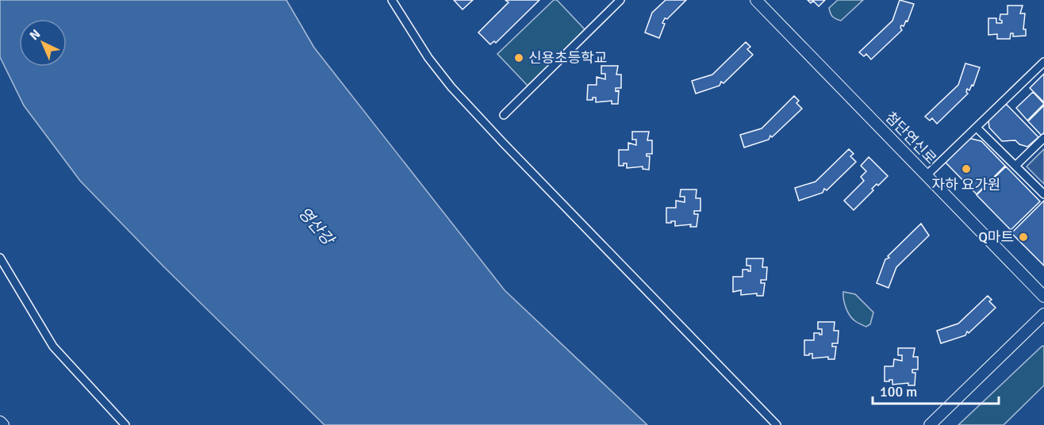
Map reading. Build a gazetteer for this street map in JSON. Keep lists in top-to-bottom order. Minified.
{"streets":{"street":["첨단연신로"]},"water":["영산강"],"places":["신용초등학교","자하 요가원","Q마트"],"scale_bar":"100 m","north":"top left"}
